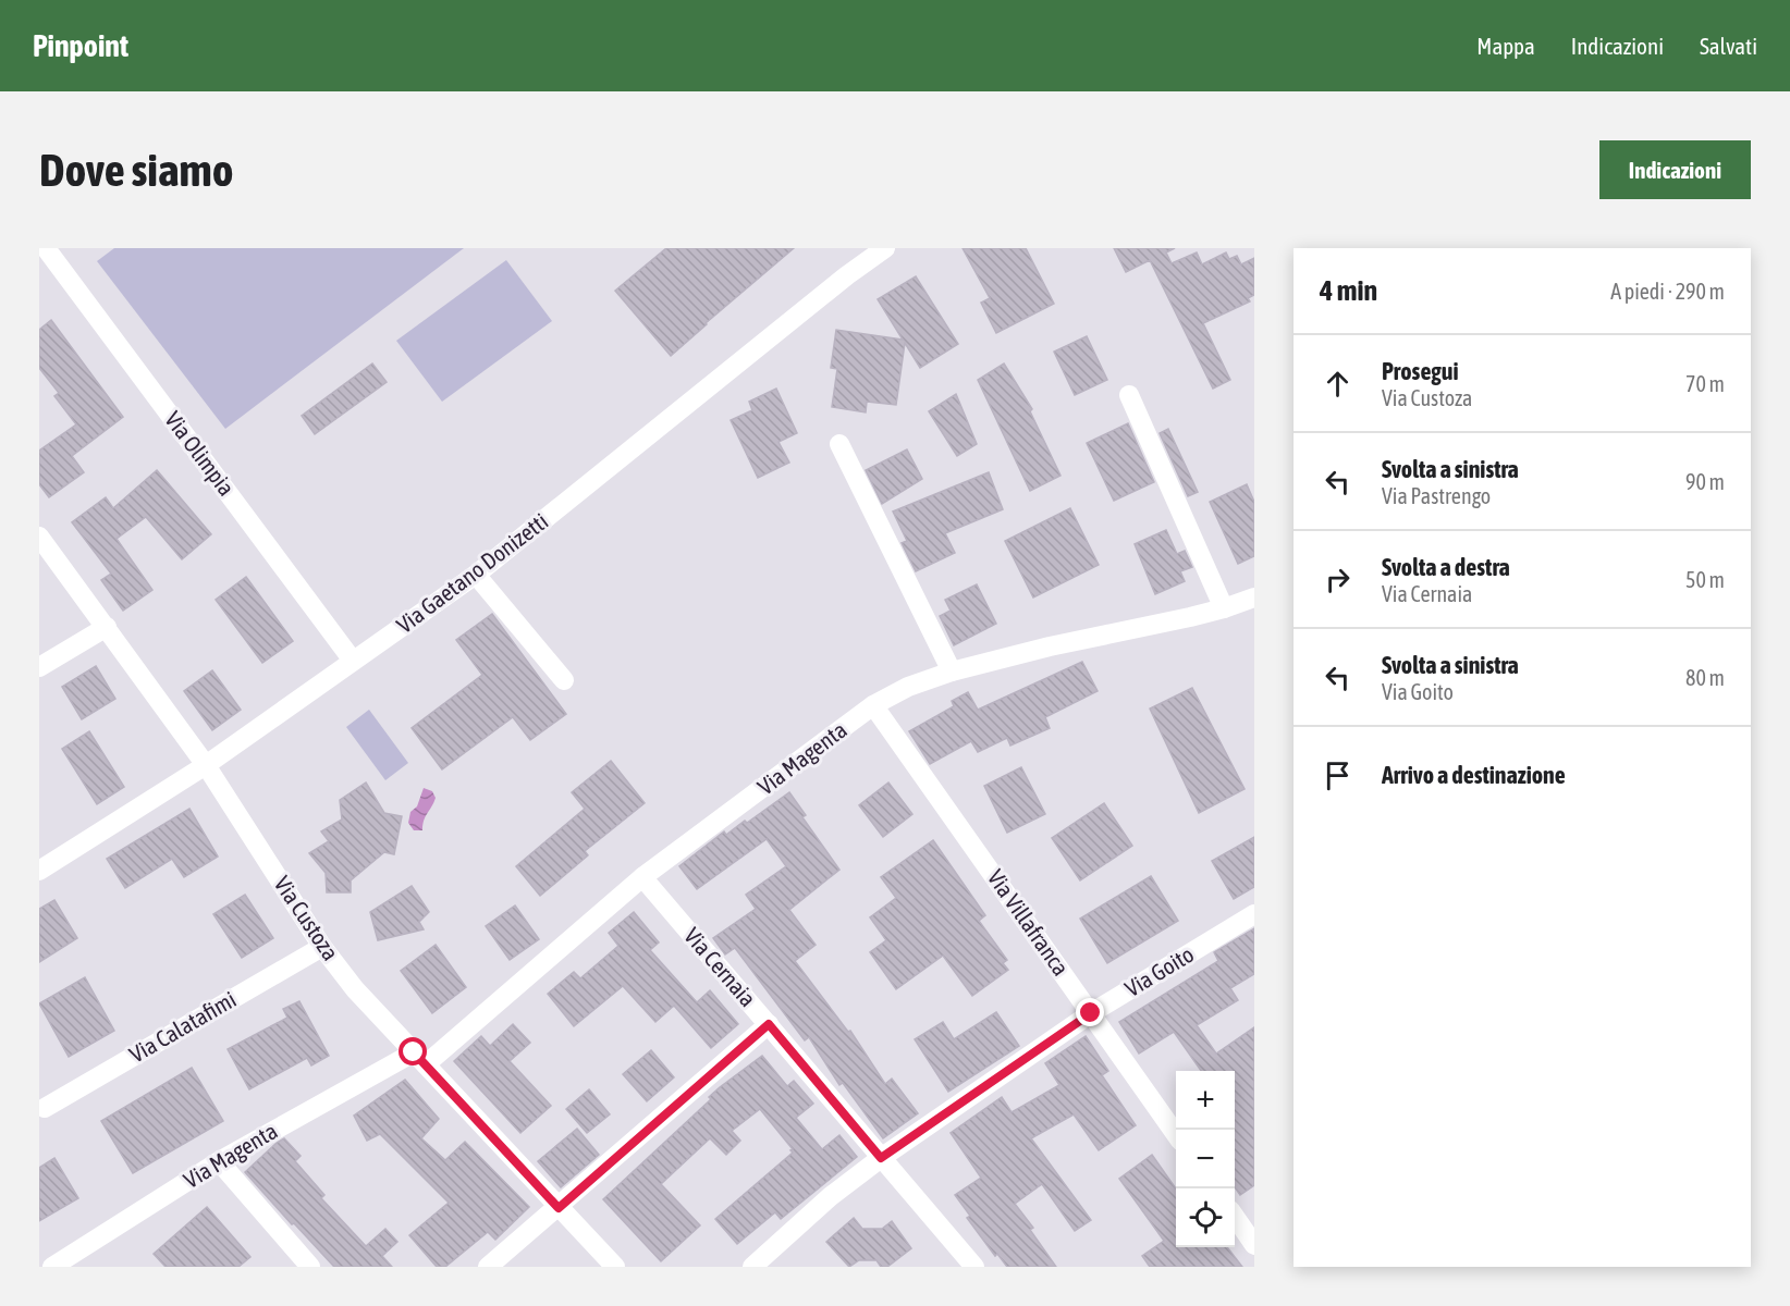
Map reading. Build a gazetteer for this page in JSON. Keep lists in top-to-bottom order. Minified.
{"streets":{"street":["Via Olimpia","Via Gaetano Donizetti","Via Magenta","Via Custoza","Via Villafranca","Via Cernaia","Via Goito","Via Calatafimi"]},"crossings":[["Via Olimpia","Via Gaetano Donizetti"],["Via Gaetano Donizetti","Via Custoza"],["Via Magenta","Via Custoza"],["Via Magenta","Via Villafranca"],["Via Magenta","Via Cernaia"],["Via Custoza","Via Calatafimi"],["Via Villafranca","Via Goito"],["Via Cernaia","Via Goito"]],"page":{"header":"Pinpoint","nav":["Mappa","Indicazioni","Salvati"],"buttons":"Indicazioni","title":"Dove siamo","heading":["4 min","A piedi · 290 m"],"list":[["Prosegui","Via Custoza","70 m"],["Svolta a sinistra","Via Pastrengo","90 m"],["Svolta a destra","Via Cernaia","50 m"],["Svolta a sinistra","Via Goito","80 m"],"Arrivo a destinazione"],"map_buttons":["+","−"]}}
